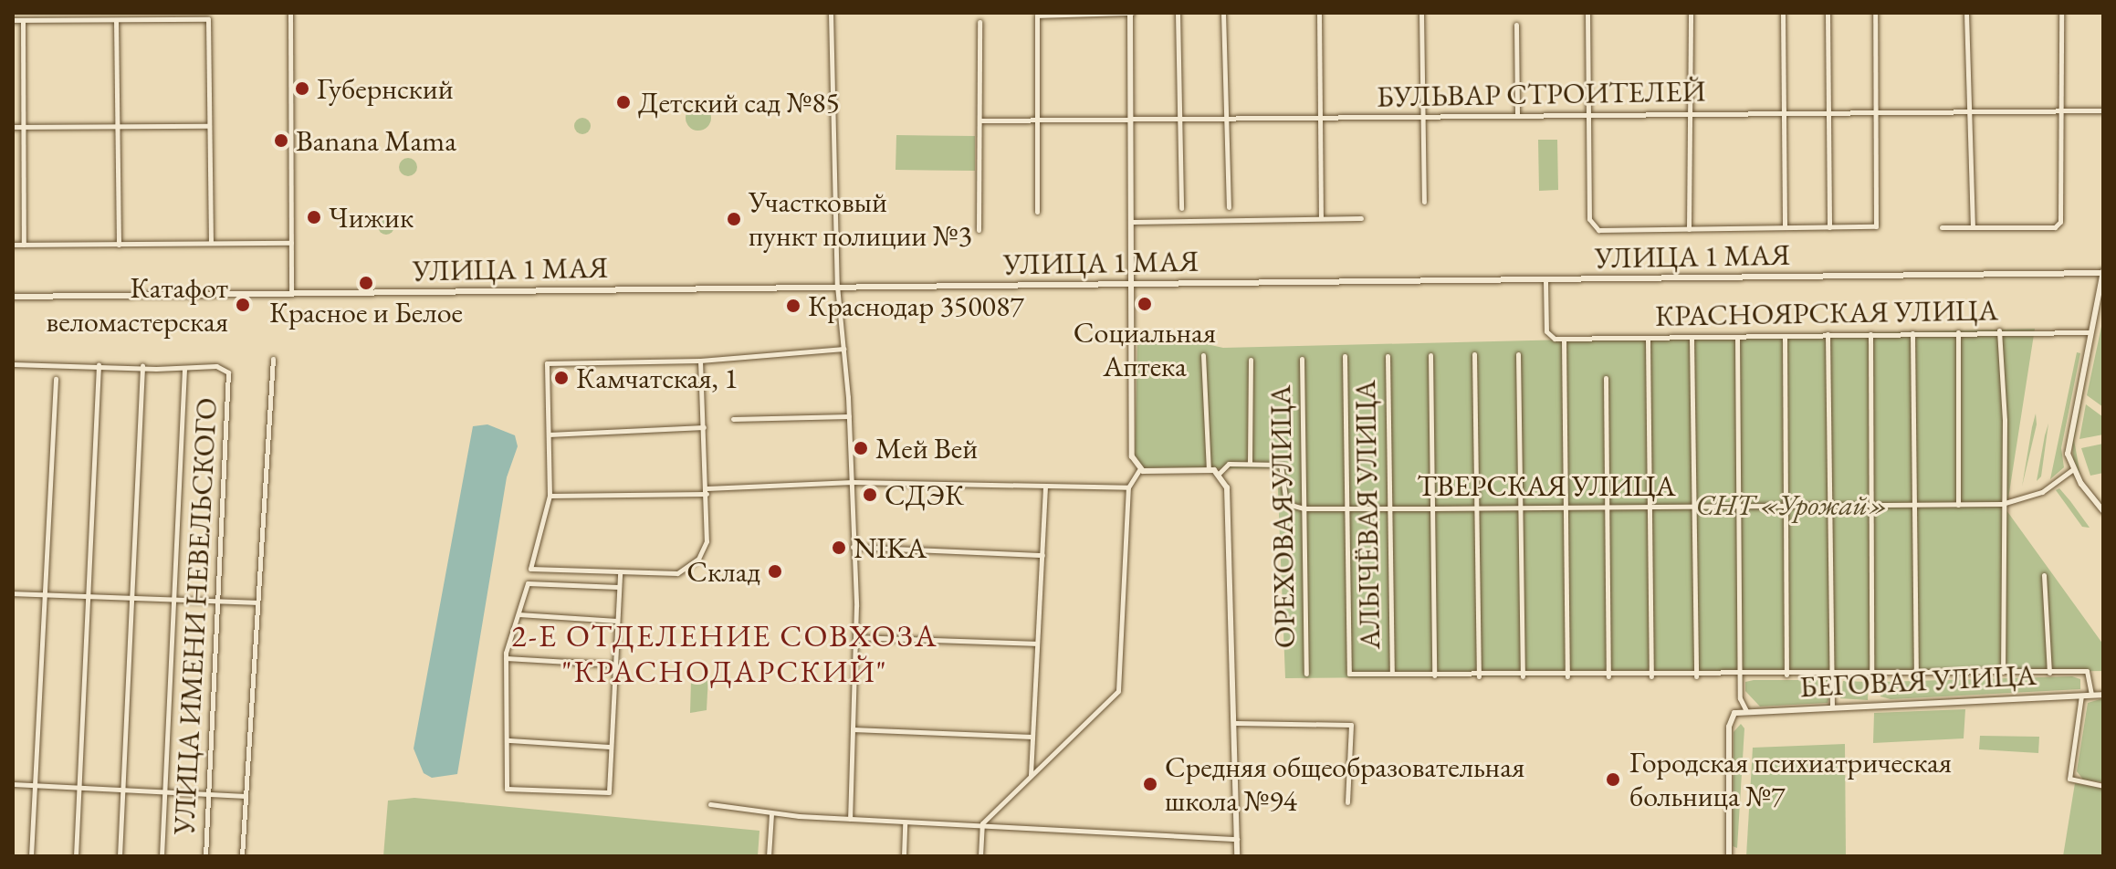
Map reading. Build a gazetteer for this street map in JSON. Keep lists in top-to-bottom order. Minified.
{"streets":{"street":["БУЛЬВАР СТРОИТЕЛЕЙ","УЛИЦА 1 МАЯ","КРАСНОЯРСКАЯ УЛИЦА","ТВЕРСКАЯ УЛИЦА","АЛЫЧЁВАЯ УЛИЦА","ОРЕХОВАЯ УЛИЦА","УЛИЦА ИМЕНИ НЕВЕЛЬСКОГО","БЕГОВАЯ УЛИЦА"]},"crossings":[["ТВЕРСКАЯ УЛИЦА","АЛЫЧЁВАЯ УЛИЦА"],["ТВЕРСКАЯ УЛИЦА","ОРЕХОВАЯ УЛИЦА"]],"districts":["2-Е ОТДЕЛЕНИЕ СОВХОЗА \"КРАСНОДАРСКИЙ\""],"parks":["СНТ «Урожай»"],"places":["Губернский","Детский сад №85","Banana Mama","Чижик","Участковый пункт полиции №3","Красное и Белое","Социальная Аптека","Катафот веломастерская","Краснодар 350087","Камчатская, 1","Мей Вей","СДЭК","NIKA","Склад","Городская психиатрическая больница №7","Средняя общеобразовательная школа №94"]}
